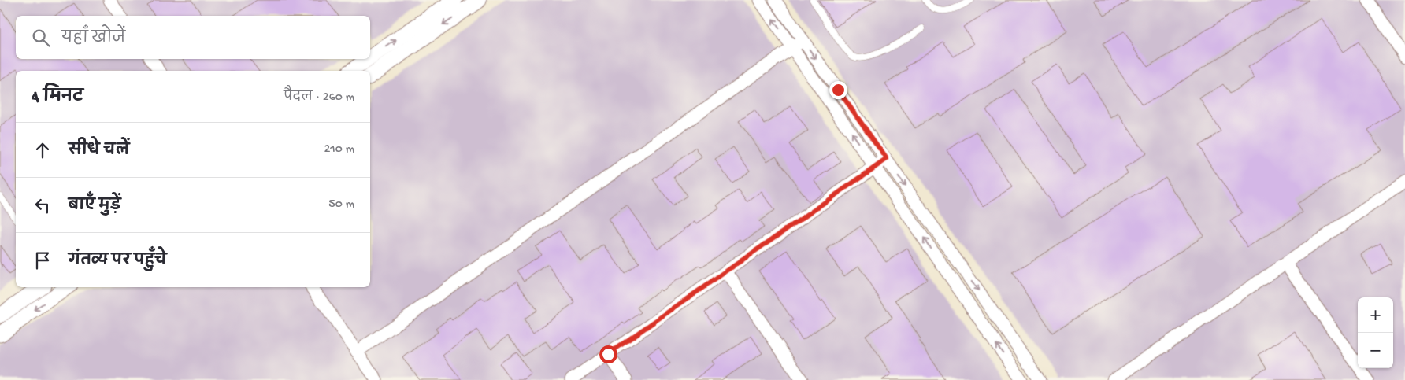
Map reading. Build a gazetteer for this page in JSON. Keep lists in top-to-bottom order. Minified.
{"page":{"search":"यहाँ खोजें","heading":["4 मिनट","पैदल · 260 m"],"list":[["सीधे चलें","210 m"],["बाएँ मुड़ें","50 m"],"गंतव्य पर पहुँचे"],"map_buttons":["+","−"]}}
